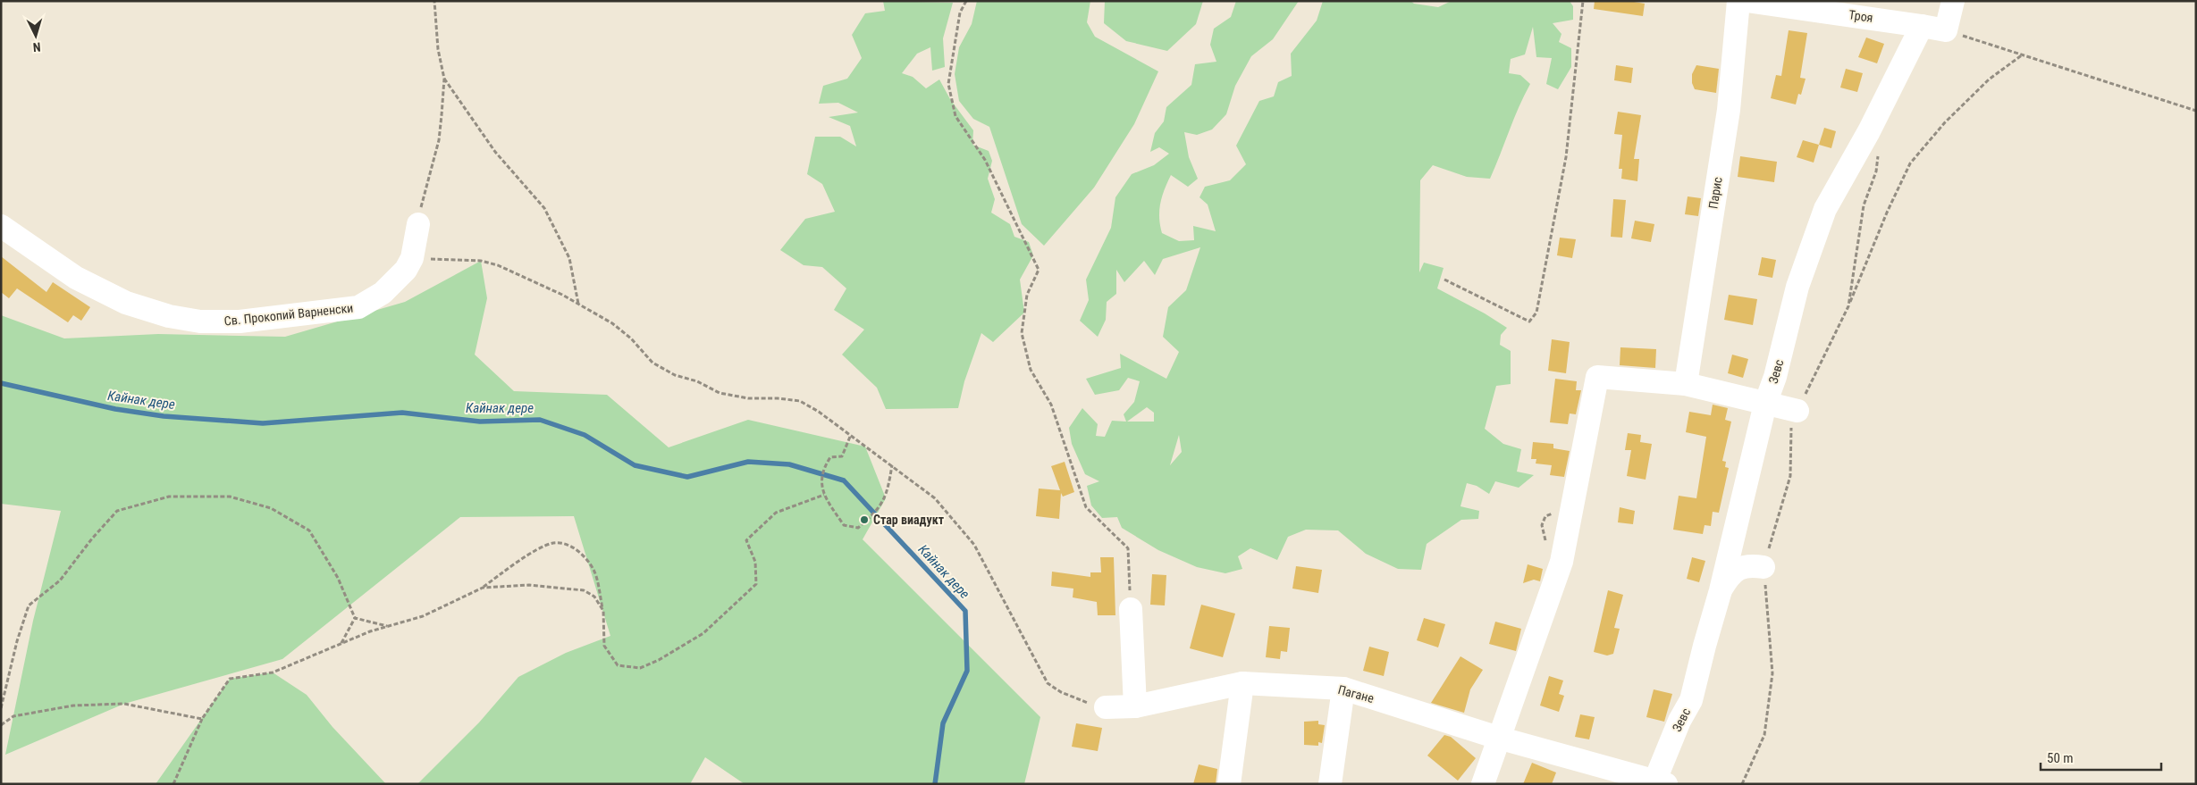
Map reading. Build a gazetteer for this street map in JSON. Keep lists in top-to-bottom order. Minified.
{"streets":{"street":["Троя","Парис","Св. Прокопий Варненски","Зевс","Пагане"]},"crossings":[["Троя","Зевс"],["Зевс","Пагане"]],"water":["Кайнак дере"],"places":["Стар виадукт"],"scale_bar":"50 m","north":"bottom"}
